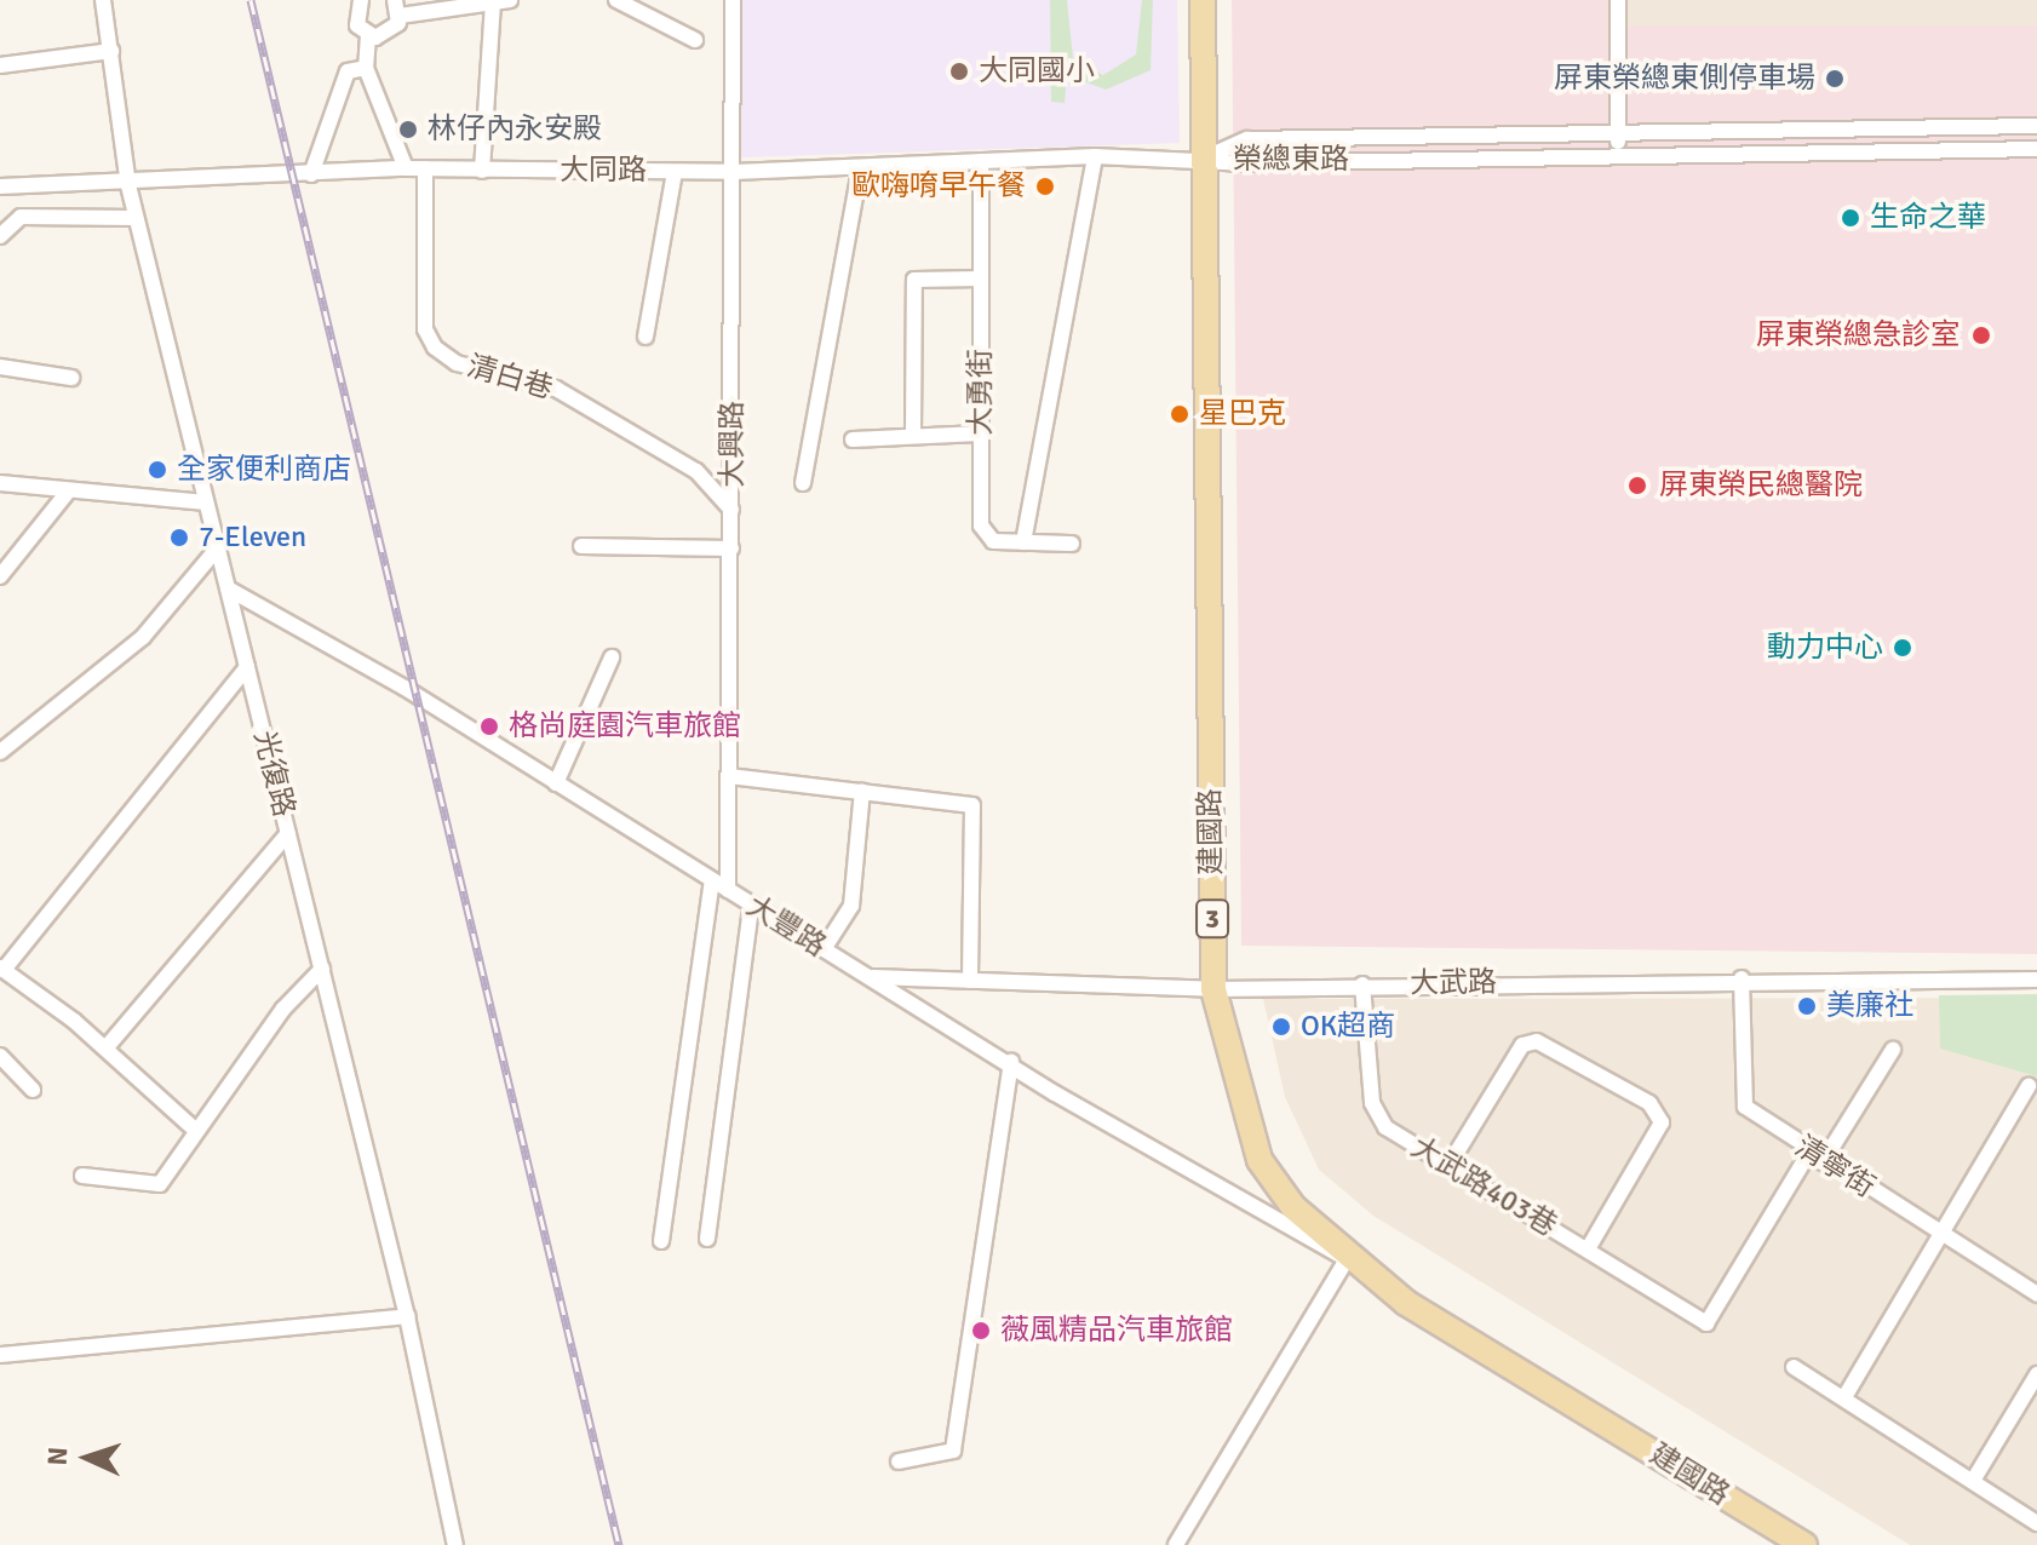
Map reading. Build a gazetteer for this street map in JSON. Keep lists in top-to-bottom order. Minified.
{"streets":{"main road":["建國路","3"],"street":["榮總東路","大同路","清白巷","大勇街","大興路","光復路","大豐路","大武路","清寧街","大武路403巷"]},"crossings":[["榮總東路","大同路"],["榮總東路","建國路"],["大同路","清白巷"],["大同路","大勇街"],["大同路","大興路"],["大同路","光復路"],["大同路","建國路"],["清白巷","大興路"],["大興路","大豐路"],["光復路","大豐路"],["建國路","大豐路"],["建國路","大武路"],["大豐路","大武路"],["大武路","清寧街"],["大武路","大武路403巷"],["清寧街","大武路403巷"]],"places":["大同國小","屏東榮總東側停車場","林仔內永安殿","歐嗨唷早午餐","生命之華","屏東榮總急診室","星巴克","全家便利商店","屏東榮民總醫院","7-Eleven","動力中心","格尚庭園汽車旅館","美廉社","OK超商","薇風精品汽車旅館"],"north":"left"}
